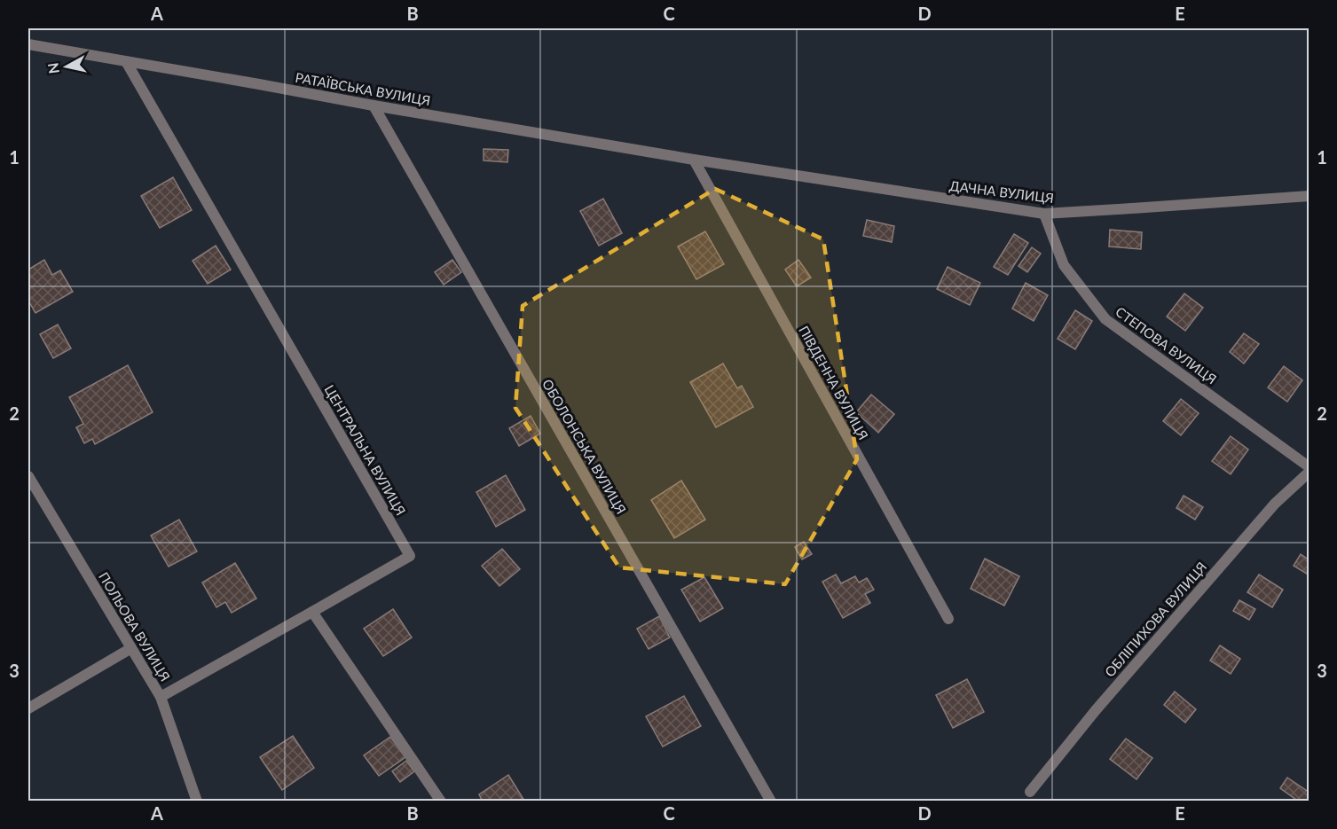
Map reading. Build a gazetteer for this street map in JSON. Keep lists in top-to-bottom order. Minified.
{"streets":{"street":["РАТАЇВСЬКА ВУЛИЦЯ","ДАЧНА ВУЛИЦЯ","СТЕПОВА ВУЛИЦЯ","ПІВДЕННА ВУЛИЦЯ","ОБОЛОНСЬКА ВУЛИЦЯ","ЦЕНТРАЛЬНА ВУЛИЦЯ","ОБЛІПИХОВА ВУЛИЦЯ","ПОЛЬОВА ВУЛИЦЯ"]},"crossings":[["РАТАЇВСЬКА ВУЛИЦЯ","ДАЧНА ВУЛИЦЯ"],["РАТАЇВСЬКА ВУЛИЦЯ","ПІВДЕННА ВУЛИЦЯ"],["РАТАЇВСЬКА ВУЛИЦЯ","ОБОЛОНСЬКА ВУЛИЦЯ"],["РАТАЇВСЬКА ВУЛИЦЯ","ЦЕНТРАЛЬНА ВУЛИЦЯ"],["ДАЧНА ВУЛИЦЯ","СТЕПОВА ВУЛИЦЯ"],["ДАЧНА ВУЛИЦЯ","ПІВДЕННА ВУЛИЦЯ"]],"north":"left","grid":{"columns":["A","B","C","D","E"],"rows":["1","2","3"]}}
